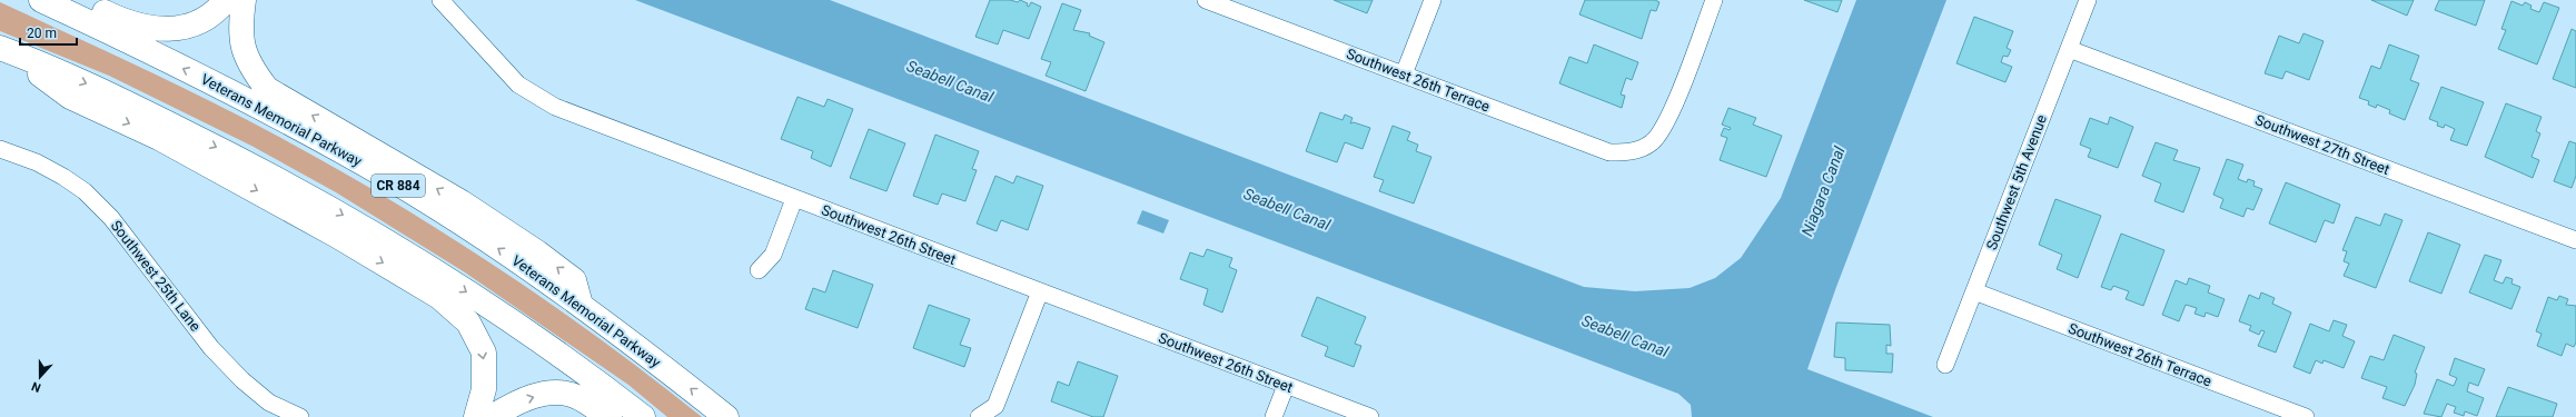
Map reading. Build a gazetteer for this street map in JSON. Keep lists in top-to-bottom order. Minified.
{"streets":{"highway":["Veterans Memorial Parkway","CR 884"],"street":["Southwest 26th Terrace","Southwest 27th Street","Southwest 5th Avenue","Southwest 26th Street","Southwest 25th Lane"]},"crossings":[["Southwest 26th Terrace","Southwest 5th Avenue"],["Southwest 27th Street","Southwest 5th Avenue"]],"water":["Seabell Canal","Niagara Canal"],"scale_bar":"20 m","north":"bottom"}
